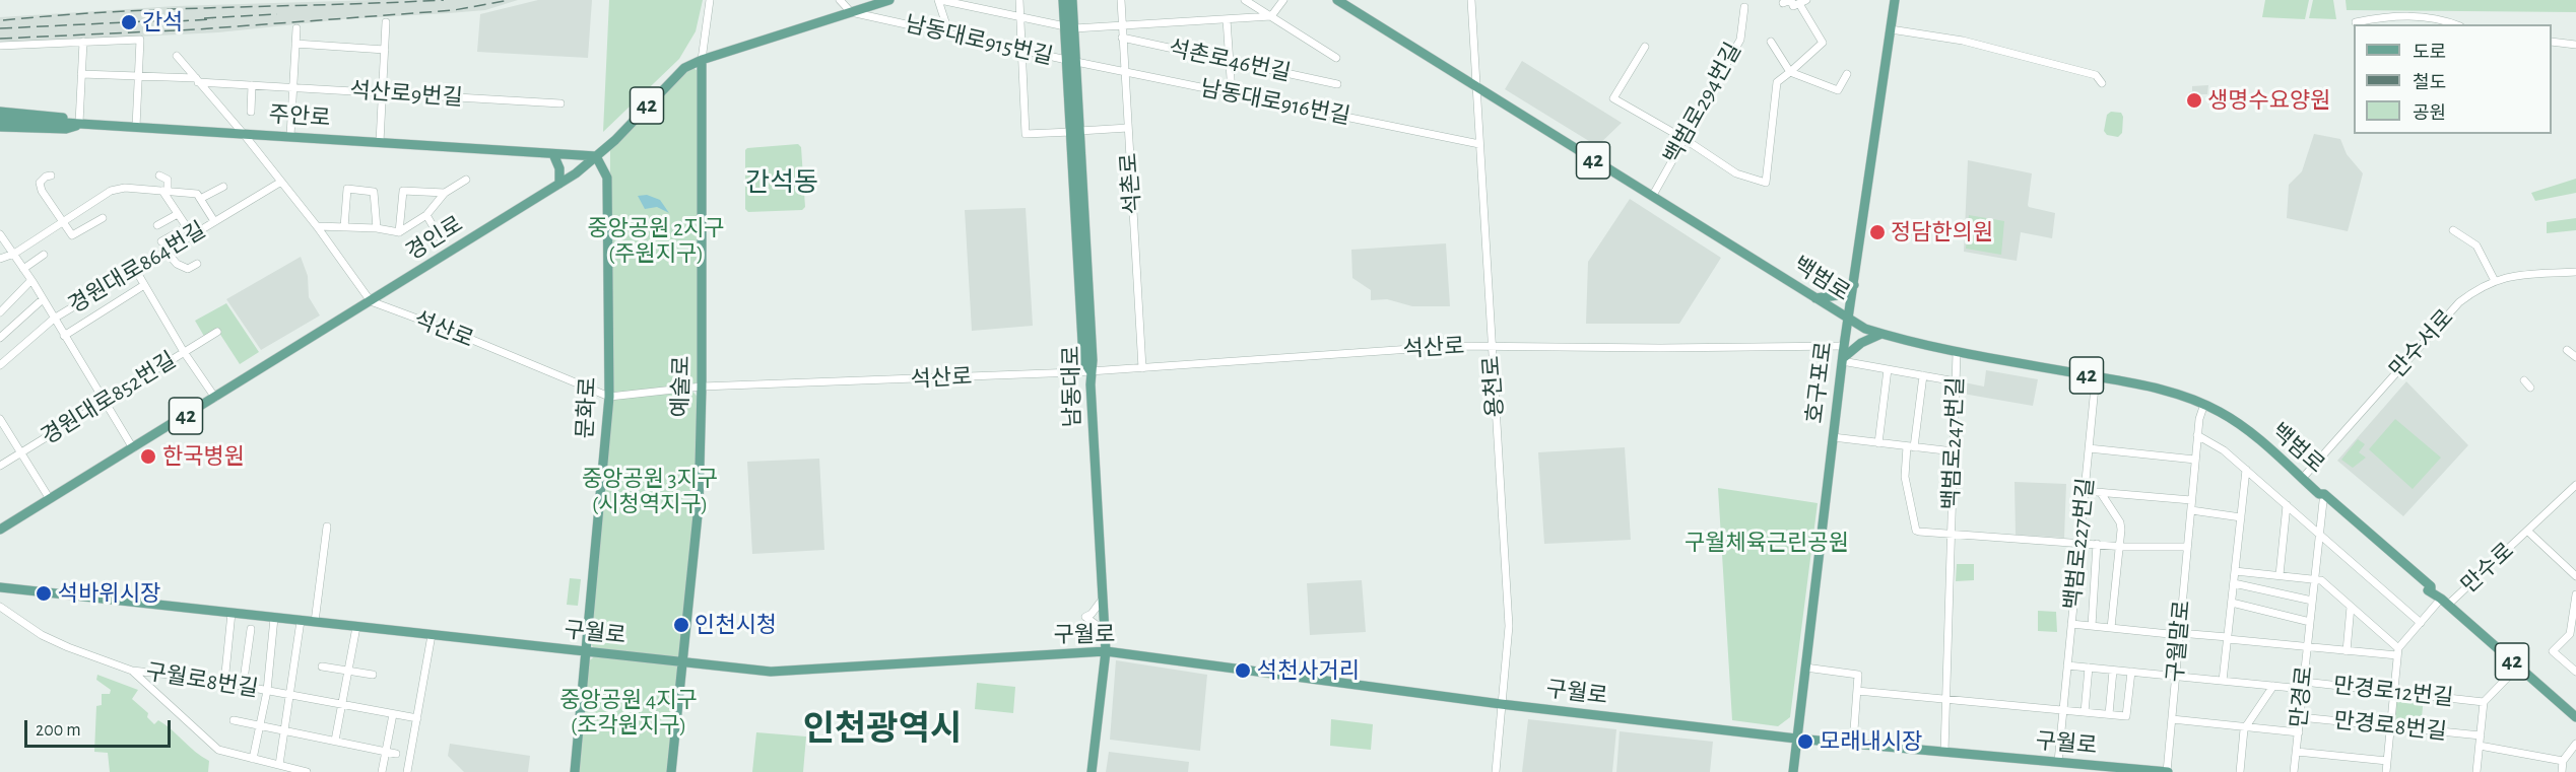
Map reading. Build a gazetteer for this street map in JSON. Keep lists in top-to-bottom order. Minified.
{"streets":{"main road":["42","주안로","경인로","백범로","호구포로","예술로","남동대로","문화로","구월로"],"street":["남동대로915번길","석촌로46번길","석산로9번길","남동대로916번길","백범로294번길","석촌로","경원대로864번길","석산로","만수서로","용천로","경원대로852번길","백범로247번길","백범로227번길","만수로","구월말로","구월로8번길","만경로12번길","만경로","만경로8번길"]},"crossings":[["남동대로915번길","남동대로916번길"],["남동대로915번길","경인로"],["남동대로915번길","남동대로"],["석촌로46번길","석촌로"],["남동대로916번길","석촌로"],["남동대로916번길","남동대로"],["남동대로916번길","용천로"],["백범로294번길","백범로"],["주안로","경인로"],["주안로","문화로"],["석촌로","석산로"],["경인로","석산로"],["경인로","예술로"],["경인로","문화로"],["백범로","만수서로"],["백범로","호구포로"],["백범로","용천로"],["백범로","백범로247번길"],["백범로","백범로227번길"],["백범로","만수로"],["백범로","구월말로"],["백범로","만경로"],["석산로","호구포로"],["석산로","예술로"],["석산로","남동대로"],["석산로","용천로"],["석산로","문화로"],["호구포로","구월로"],["예술로","구월로"],["남동대로","구월로"],["용천로","구월로"],["문화로","구월로"],["백범로247번길","백범로227번길"],["백범로247번길","구월로"],["백범로247번길","구월말로"],["백범로227번길","구월로"],["백범로227번길","만경로12번길"],["구월로","구월말로"],["구월말로","만경로12번길"],["만경로12번길","만경로"],["만경로","만경로8번길"]],"districts":["간석동","인천광역시"],"parks":["중앙공원 2지구 (주원지구)","중앙공원 3지구 (시청역지구)","구월체육근린공원","중앙공원 4지구 (조각원지구)"],"places":["간석","생명수요양원","정담한의원","한국병원","석바위시장","인천시청","석천사거리","모래내시장"],"legend":["도로","철도","공원"],"scale_bar":"200 m"}
